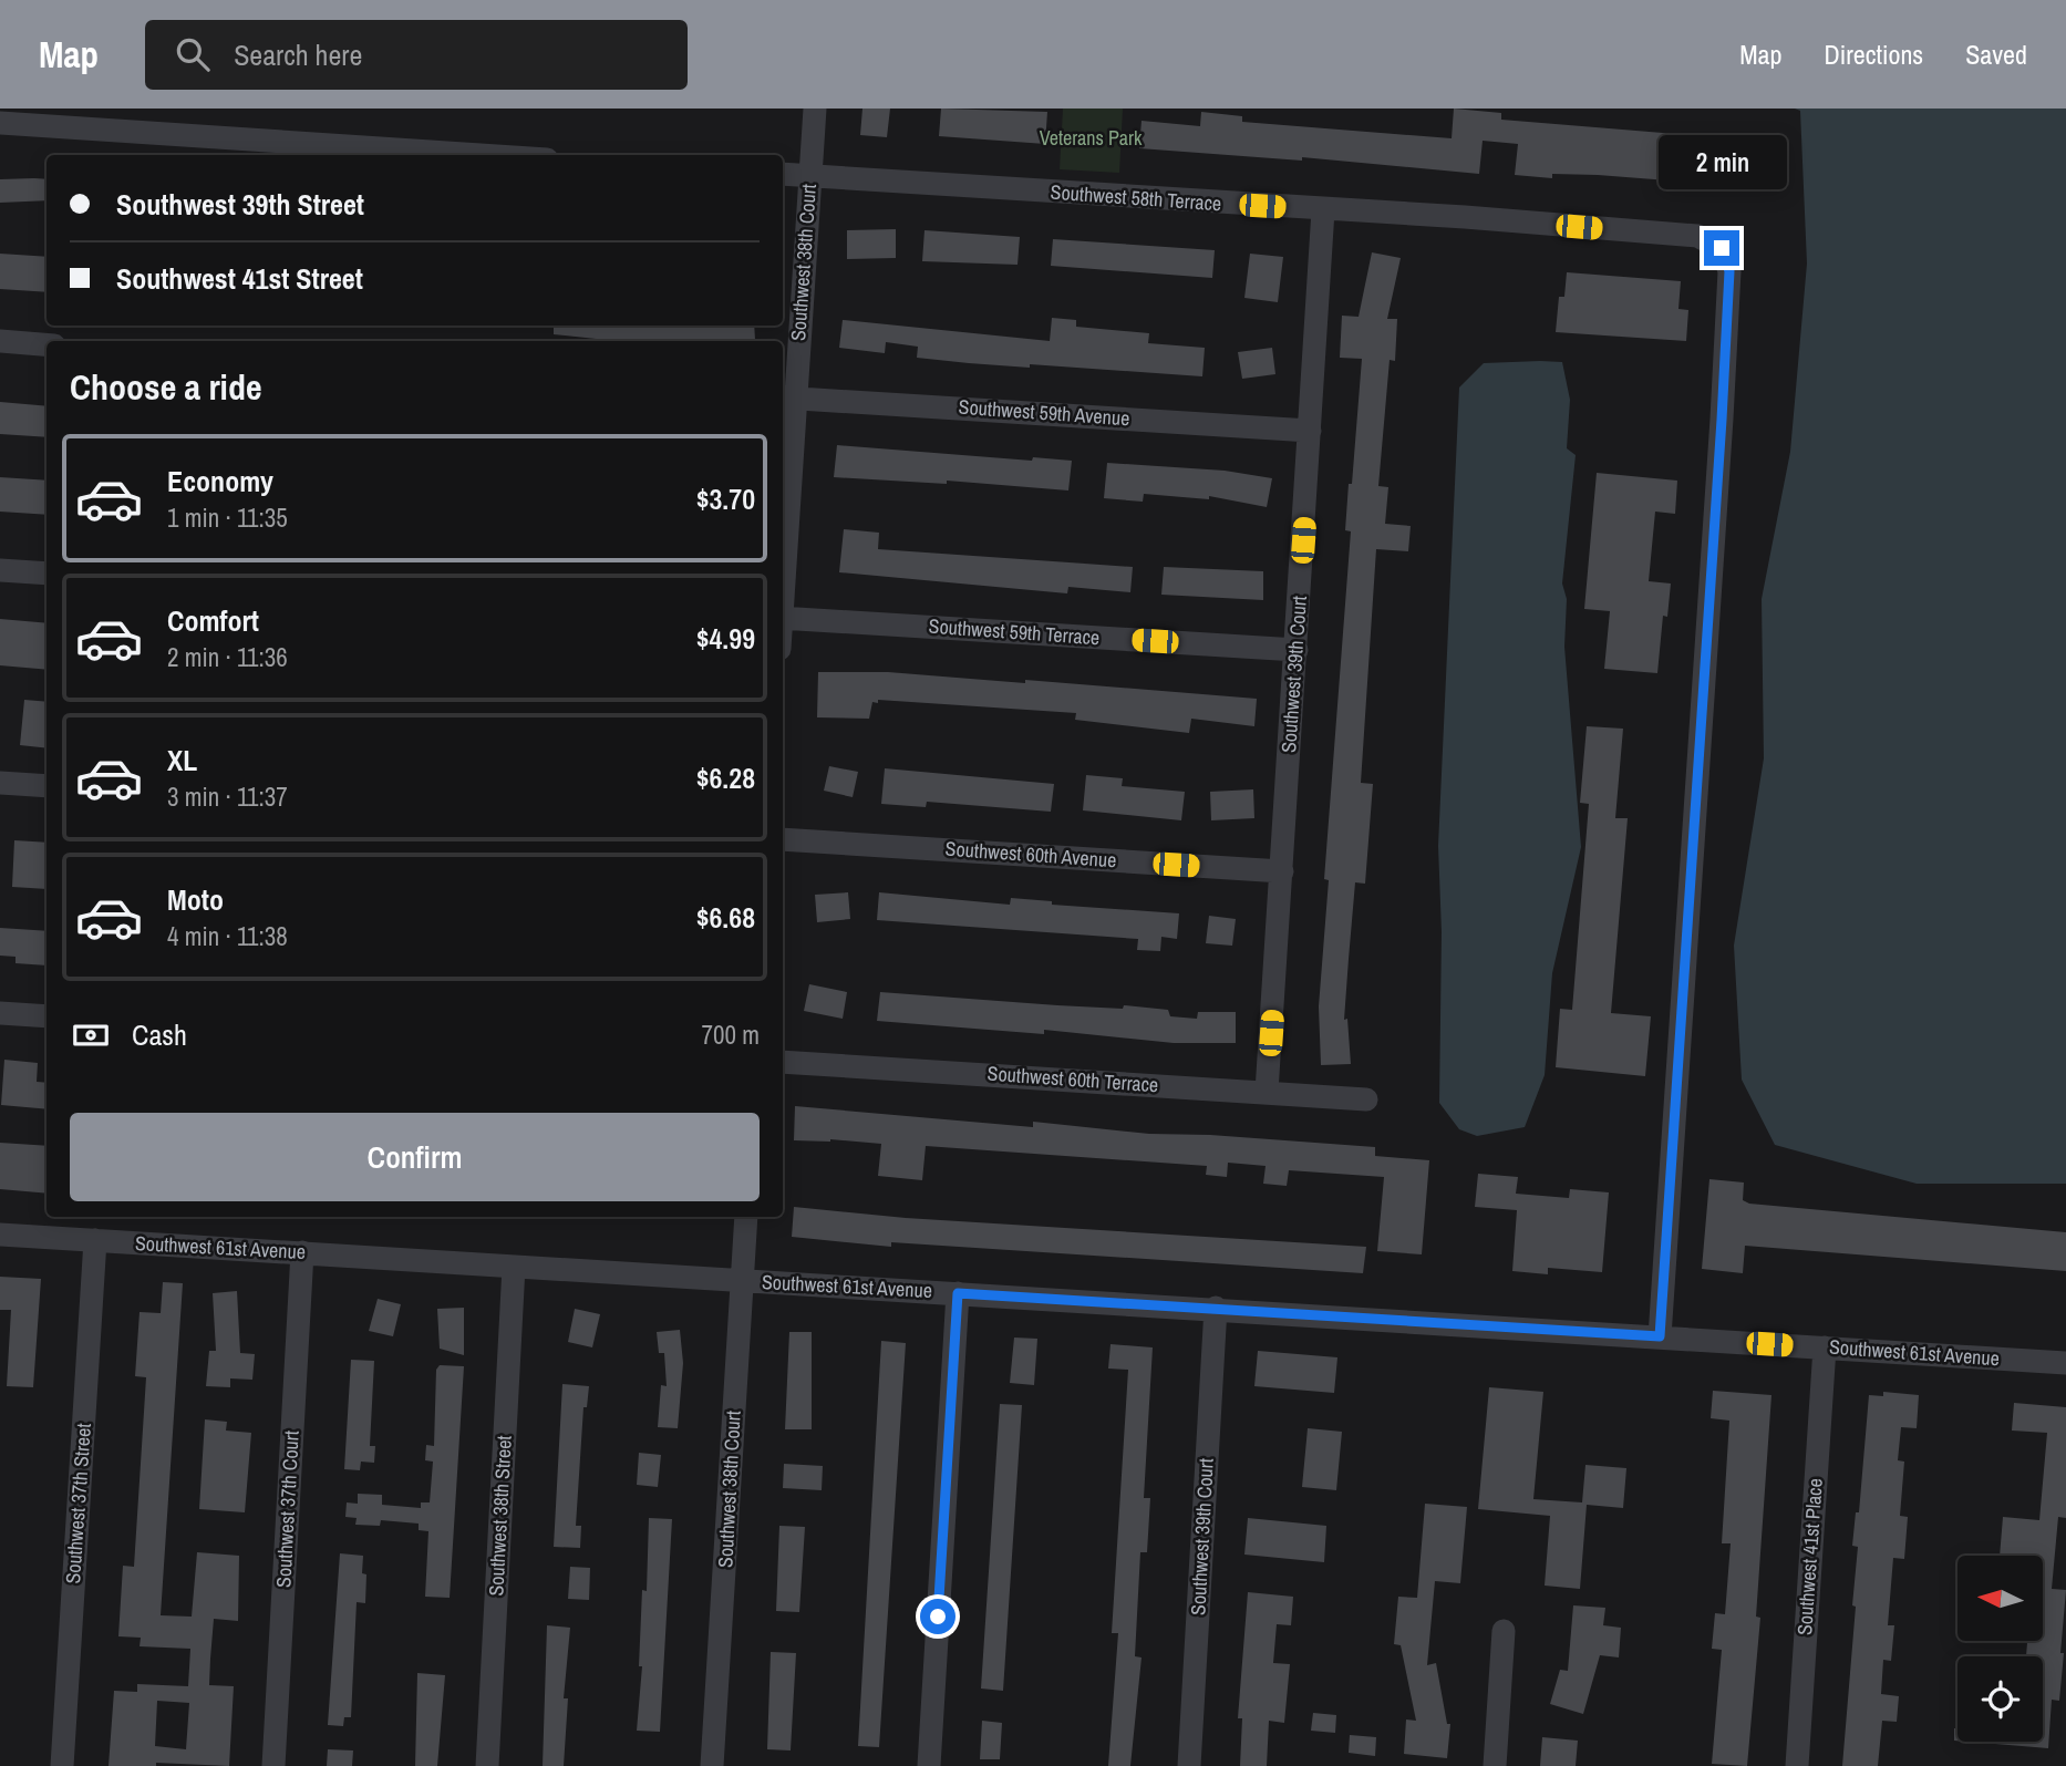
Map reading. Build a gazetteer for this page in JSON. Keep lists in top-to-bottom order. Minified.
{"streets":{"street":["Southwest 58th Terrace","Southwest 38th Court","Southwest 59th Avenue","Southwest 59th Terrace","Southwest 39th Court","Southwest 60th Avenue","Southwest 60th Terrace","Southwest 61st Avenue","Southwest 37th Street","Southwest 37th Court","Southwest 38th Street","Southwest 41st Place"]},"crossings":[["Southwest 58th Terrace","Southwest 38th Court"],["Southwest 58th Terrace","Southwest 39th Court"],["Southwest 58th Terrace","Southwest 61st Avenue"],["Southwest 38th Court","Southwest 59th Avenue"],["Southwest 38th Court","Southwest 61st Avenue"],["Southwest 59th Avenue","Southwest 39th Court"],["Southwest 59th Terrace","Southwest 39th Court"],["Southwest 39th Court","Southwest 60th Avenue"],["Southwest 39th Court","Southwest 60th Terrace"],["Southwest 39th Court","Southwest 61st Avenue"],["Southwest 61st Avenue","Southwest 37th Street"],["Southwest 61st Avenue","Southwest 37th Court"],["Southwest 61st Avenue","Southwest 38th Street"],["Southwest 61st Avenue","Southwest 41st Place"]],"parks":["Veterans Park"],"north":"left","page":{"header":"Map","search":"Search here","nav":["Map","Directions","Saved"],"bubble":"2 min","banner":["Southwest 39th Street","Southwest 41st Street"],"heading":"Choose a ride","list":[{"name":"Economy","note":"1 min · 11:35","value":"$3.70"},{"name":"Comfort","note":"2 min · 11:36","value":"$4.99"},{"name":"XL","note":"3 min · 11:37","value":"$6.28"},{"name":"Moto","note":"4 min · 11:38","value":"$6.68"}],"pay":["Cash","700 m"],"buttons":"Confirm"}}
